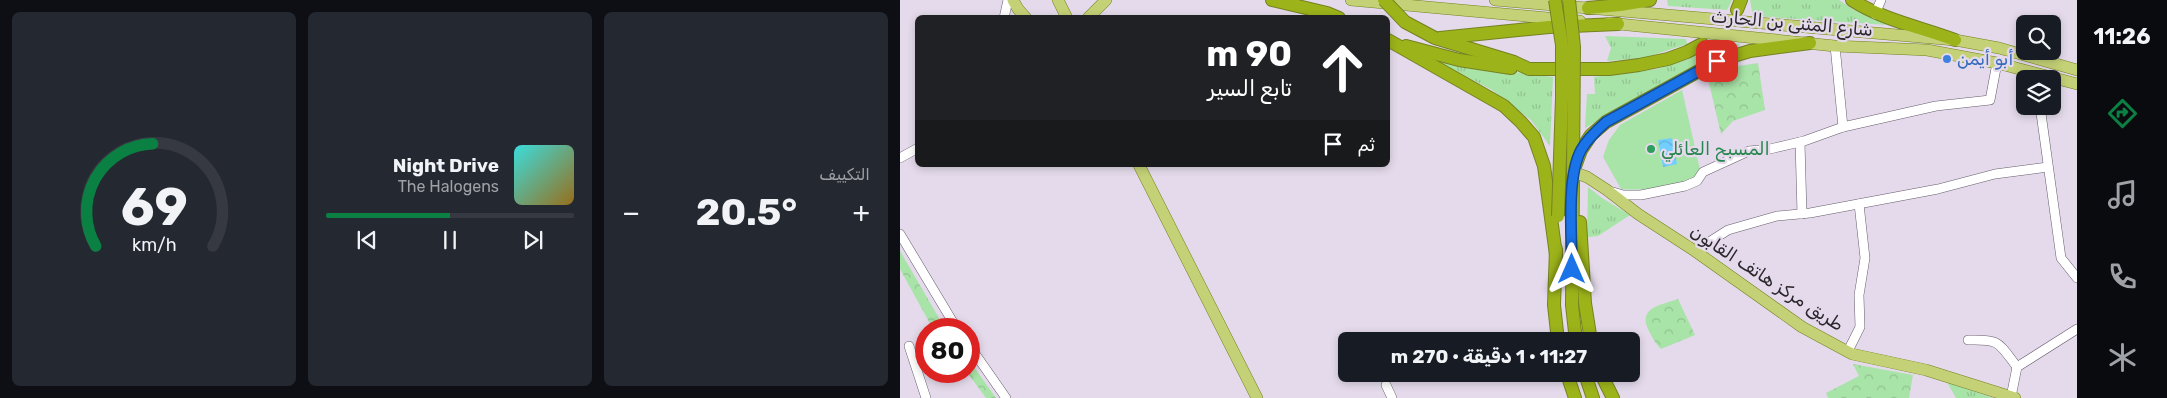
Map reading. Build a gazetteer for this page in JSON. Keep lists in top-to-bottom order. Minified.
{"streets":{"main road":["شارع المثنى بن الحارث","طريق مركز هاتف القابون"]},"places":["أبو أيمن","المسبح العائلي"],"page":{"tabs":"11:26","tile":"التكييف","turn":["90 m","تابع السير"],"then":"ثم","song":["Night Drive","The Halogens"],"heat":["−","20.5°","+"],"limit":"80","trip":"11:27 · 1 دقيقة · 270 m","gauge":["69","km/h"]}}
